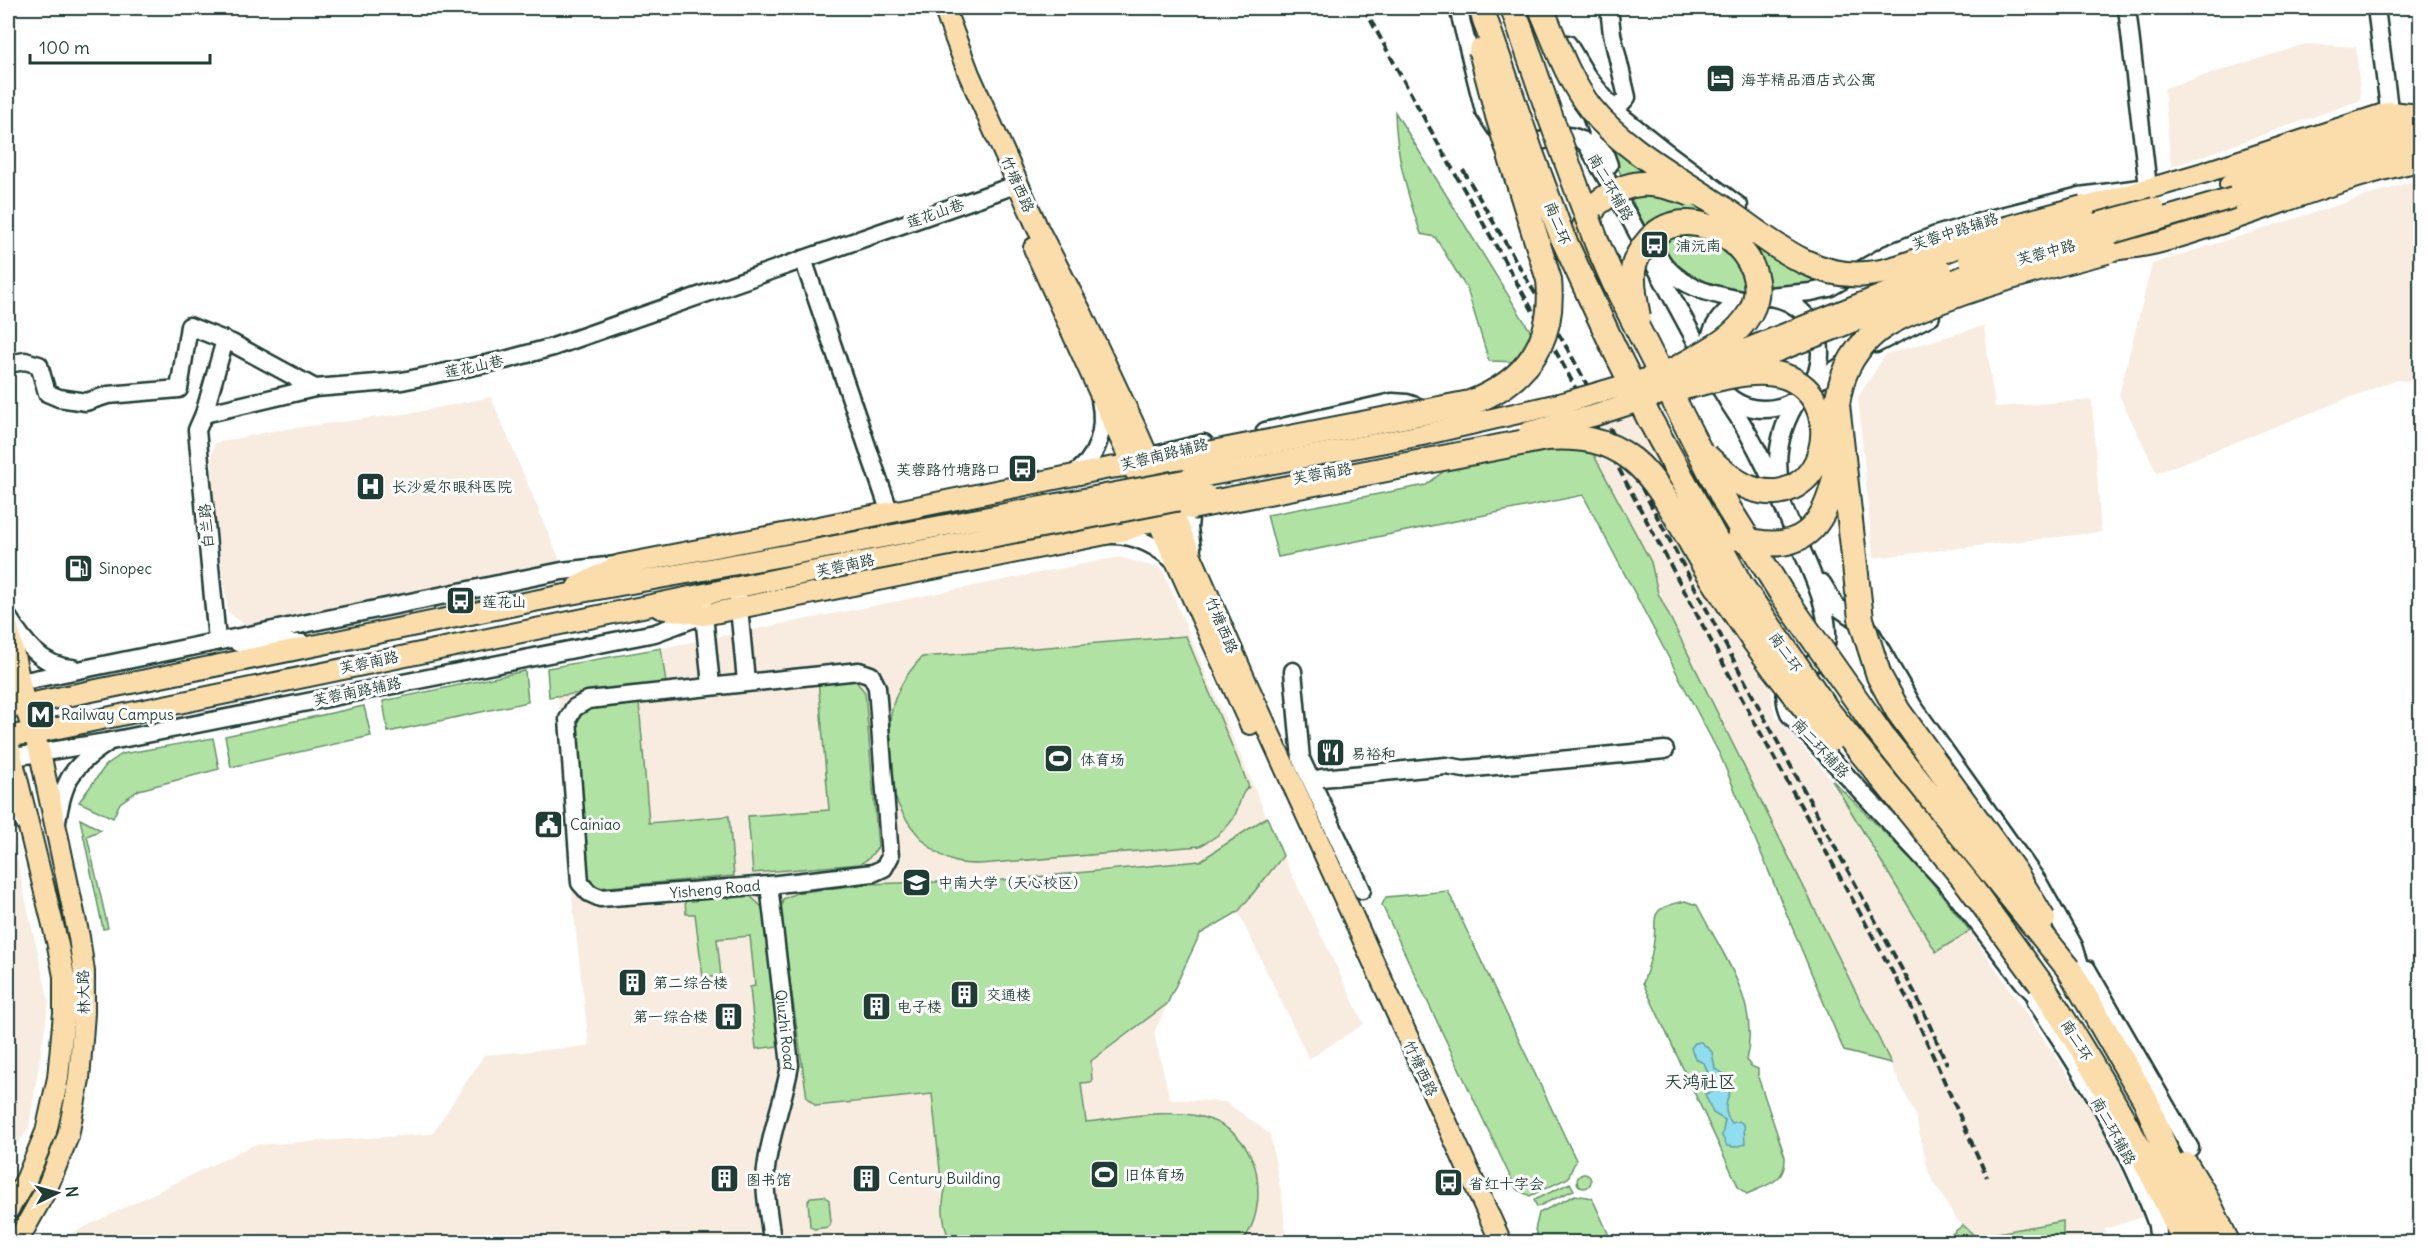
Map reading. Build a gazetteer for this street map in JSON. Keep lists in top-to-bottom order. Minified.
{"streets":{"highway":["南二环"],"main road":["竹塘西路","芙蓉中路","芙蓉南路","林大路"],"street":["南二环辅路","莲花山巷","芙蓉中路辅路","芙蓉南路辅路","白兰路","Yisheng Road","Qiuzhi Road"]},"crossings":[["竹塘西路","莲花山巷"],["竹塘西路","芙蓉南路辅路"],["南二环辅路","南二环"],["南二环辅路","芙蓉中路辅路"],["莲花山巷","白兰路"],["芙蓉中路","芙蓉南路"],["芙蓉南路辅路","林大路"],["芙蓉南路","林大路"],["Yisheng Road","Qiuzhi Road"]],"districts":["天鸿社区"],"places":{"hotel":["海芋精品酒店式公寓"],"bus stop":["浦沅南","芙蓉路竹塘路口","莲花山","省红十字会"],"hospital":["长沙爱尔眼科医院"],"fuel station":["Sinopec"],"metro station":["Railway Campus"],"restaurant":["易裕和"],"sports":["体育场","旧体育场"],"public building":["Cainiao"],"school or university":["中南大学（天心校区）"],"building":["第二综合楼","交通楼","电子楼","第一综合楼","Century Building","图书馆"]},"scale_bar":"100 m","north":"right"}
